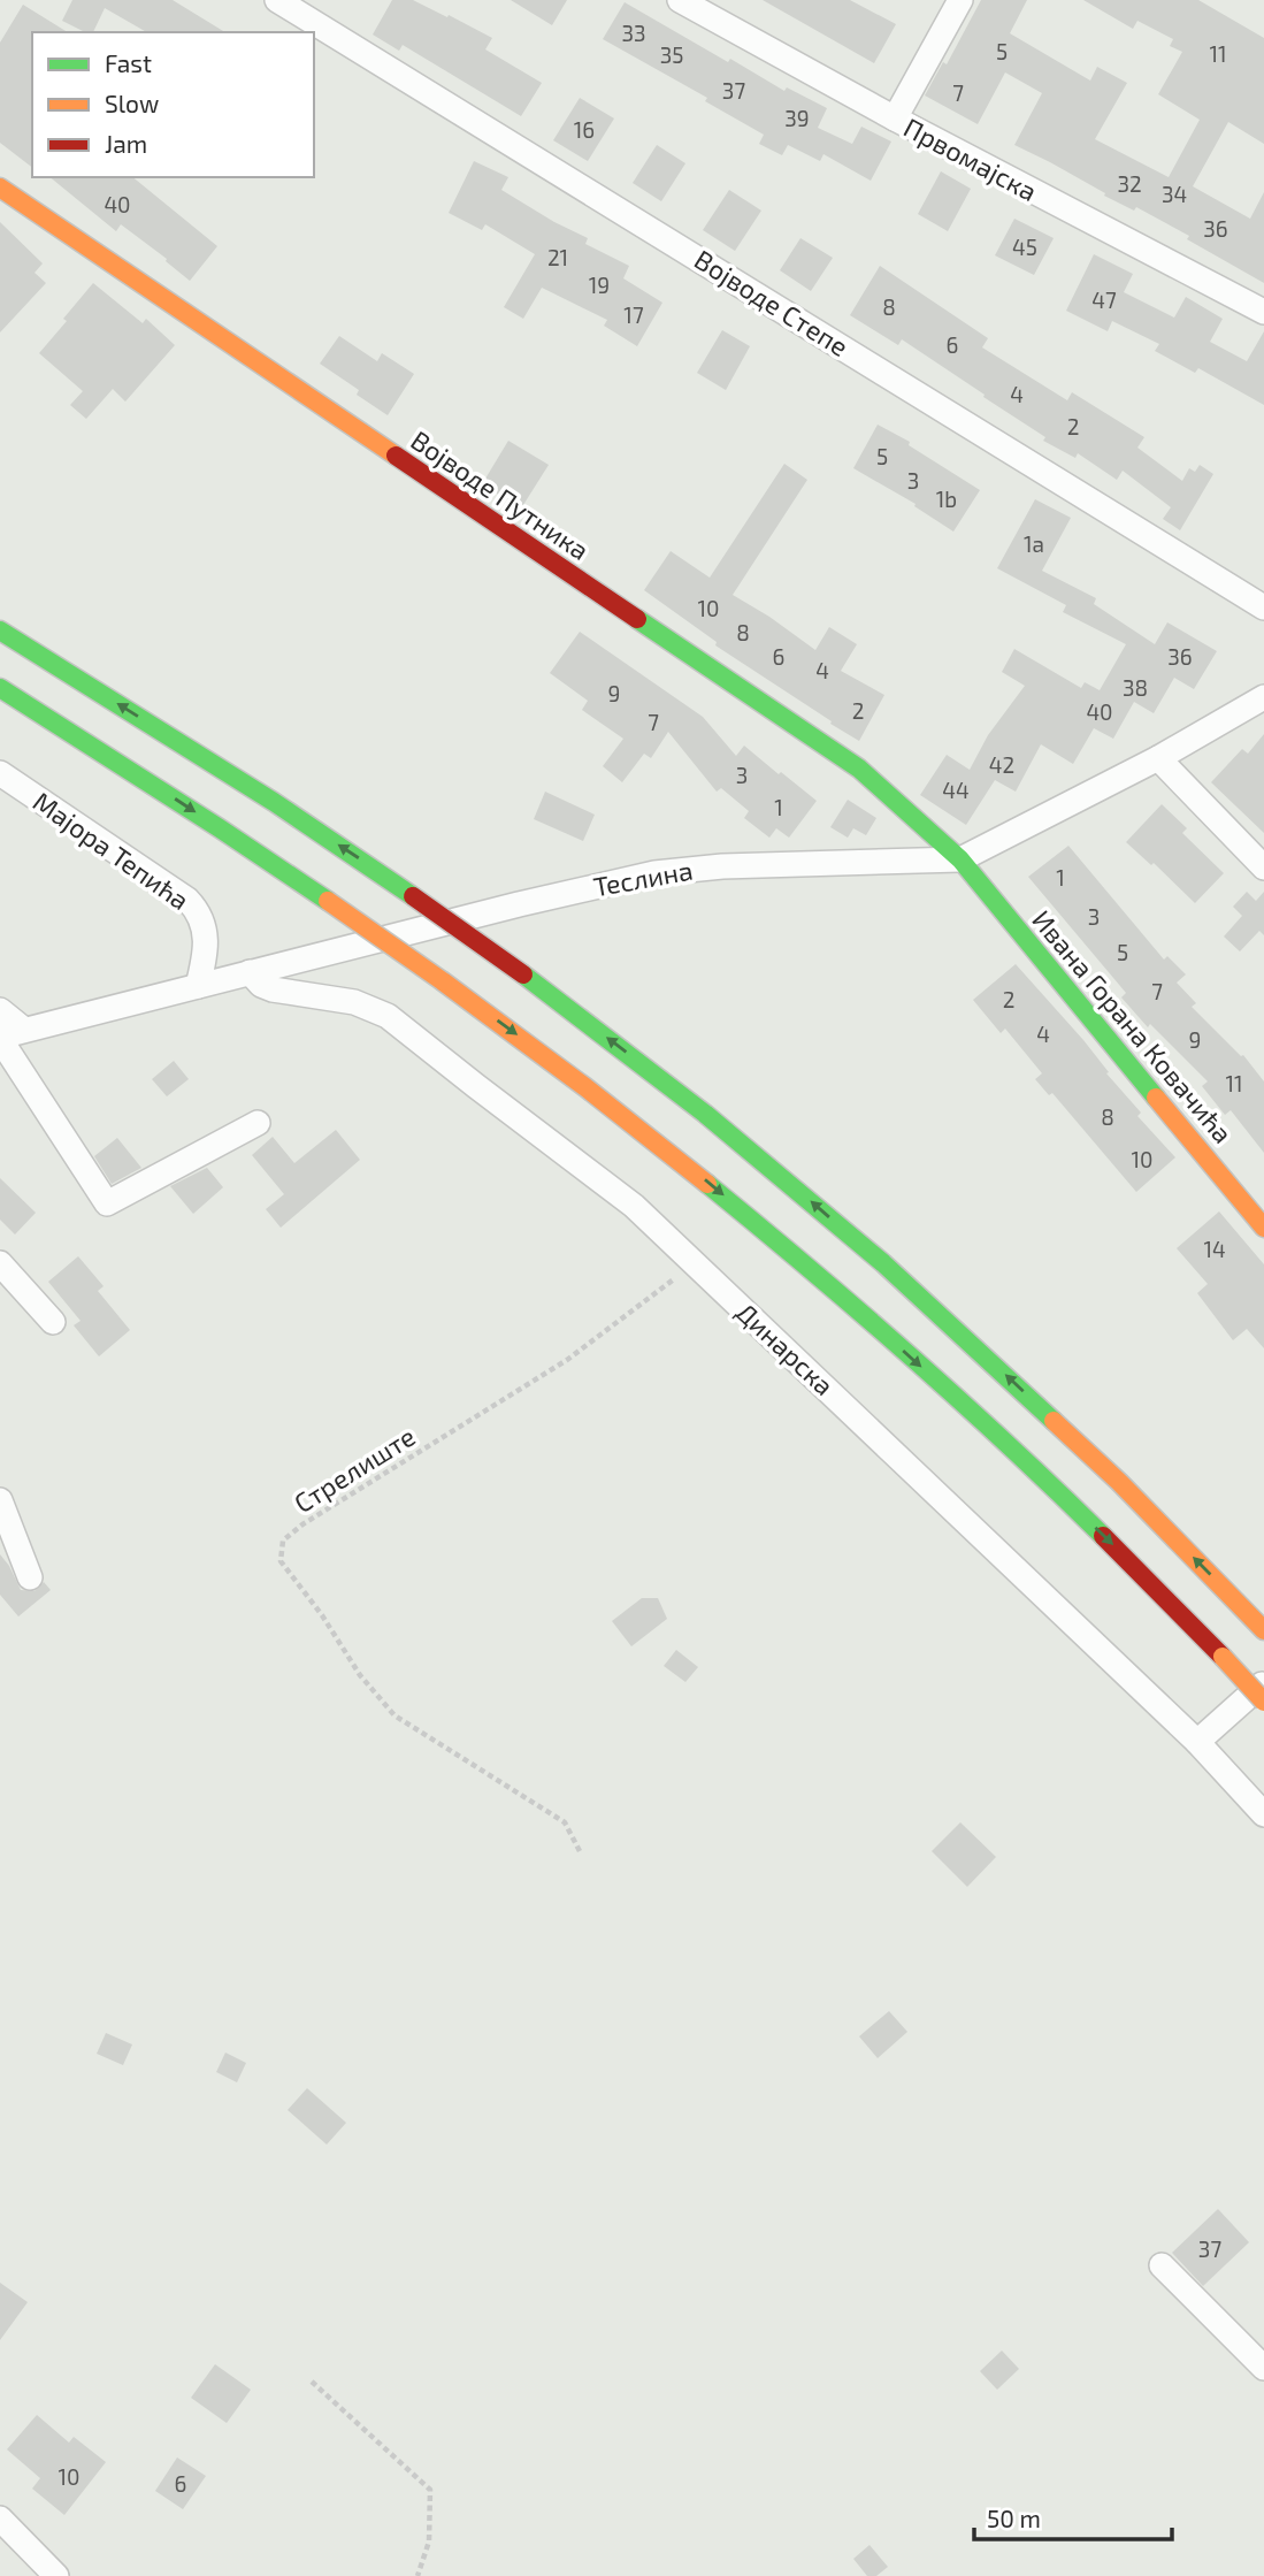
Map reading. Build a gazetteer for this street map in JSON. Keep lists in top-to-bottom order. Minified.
{"streets":{"main road":["Војводе Путника","Ивана Горана Ковачића"],"street":["Првомајска","Војводе Степе","Мајора Тепића","Теслина","Динарска"],"path":["Стрелиште"]},"crossings":[["Војводе Путника","Теслина"],["Војводе Путника","Ивана Горана Ковачића"],["Мајора Тепића","Теслина"],["Теслина","Ивана Горана Ковачића"],["Теслина","Динарска"],["Динарска","Стрелиште"]],"house_numbers":["33","5","11","35","37","7","39","16","32","34","40","36","45","21","19","47","8","17","6","4","2","5","3","1b","1a","10","8","6","36","4","38","9","2","40","7","42","3","44","1","1","3","5","7","2","4","9","11","8","10","14","37","10","6"],"legend":["Fast","Slow","Jam"],"scale_bar":"50 m"}
